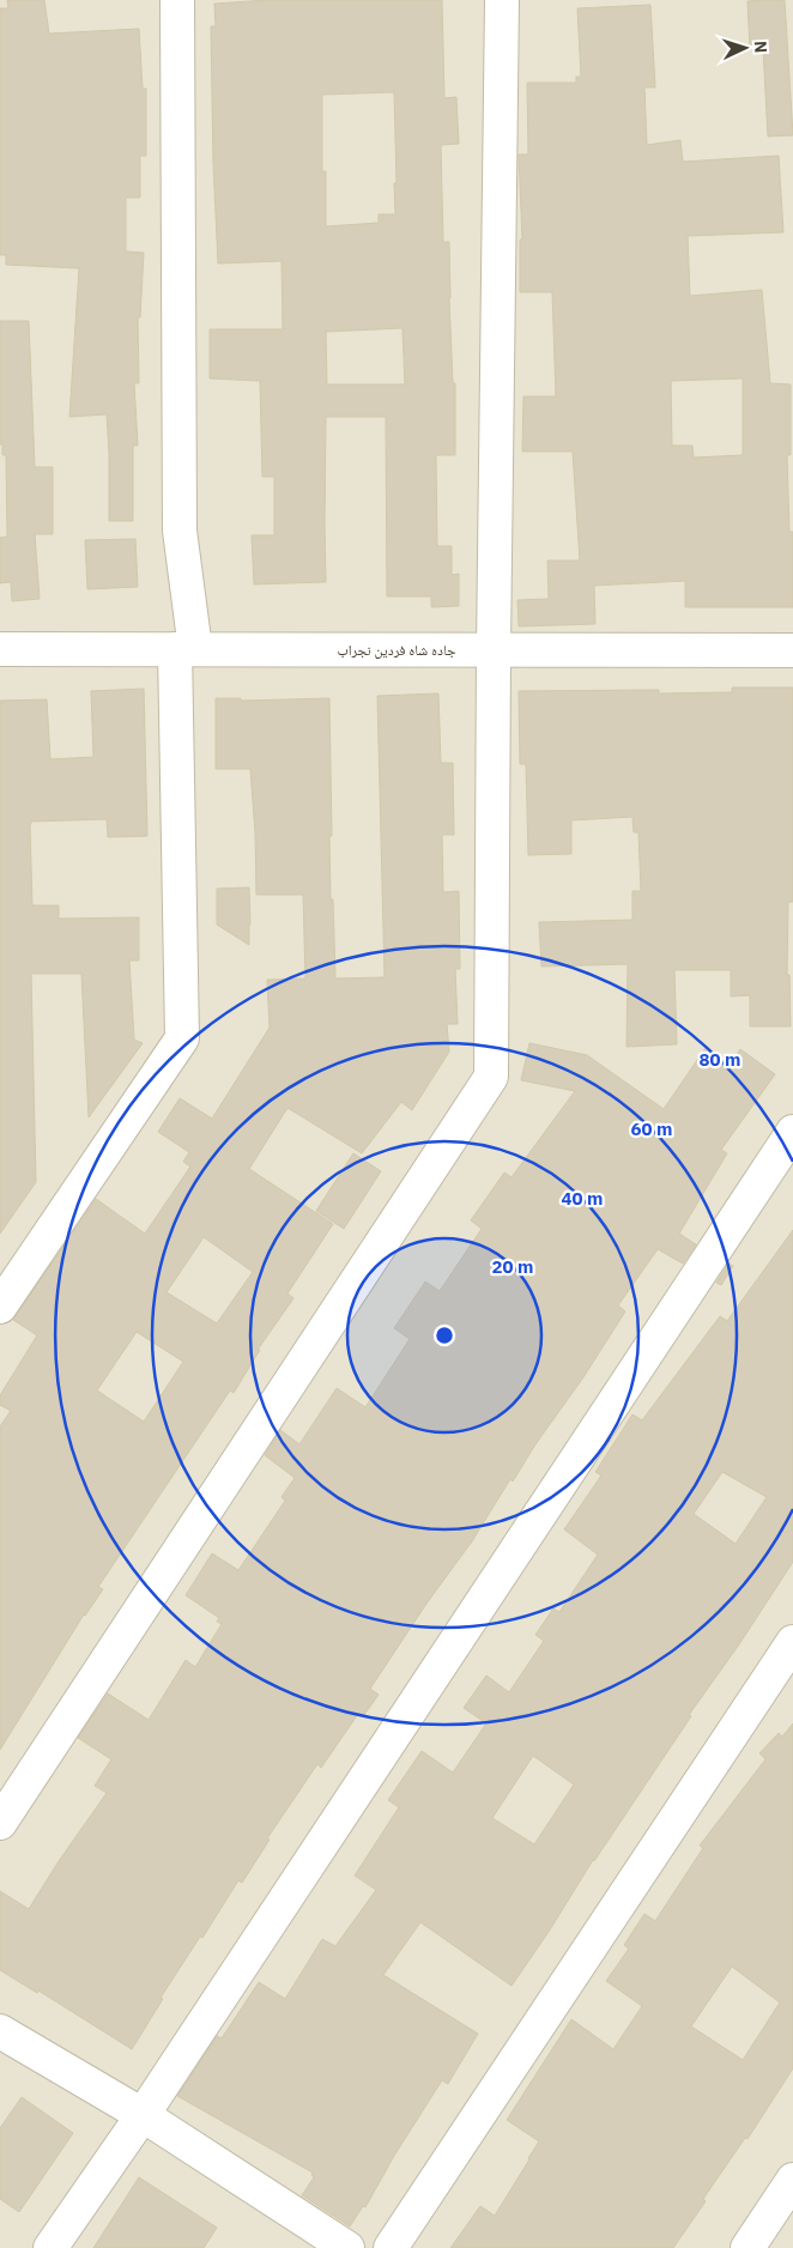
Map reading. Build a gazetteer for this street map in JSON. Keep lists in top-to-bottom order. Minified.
{"streets":{"street":["جاده شاه فردین نجراب"]},"north":"right","rings":["80 m","60 m","40 m","20 m"]}
